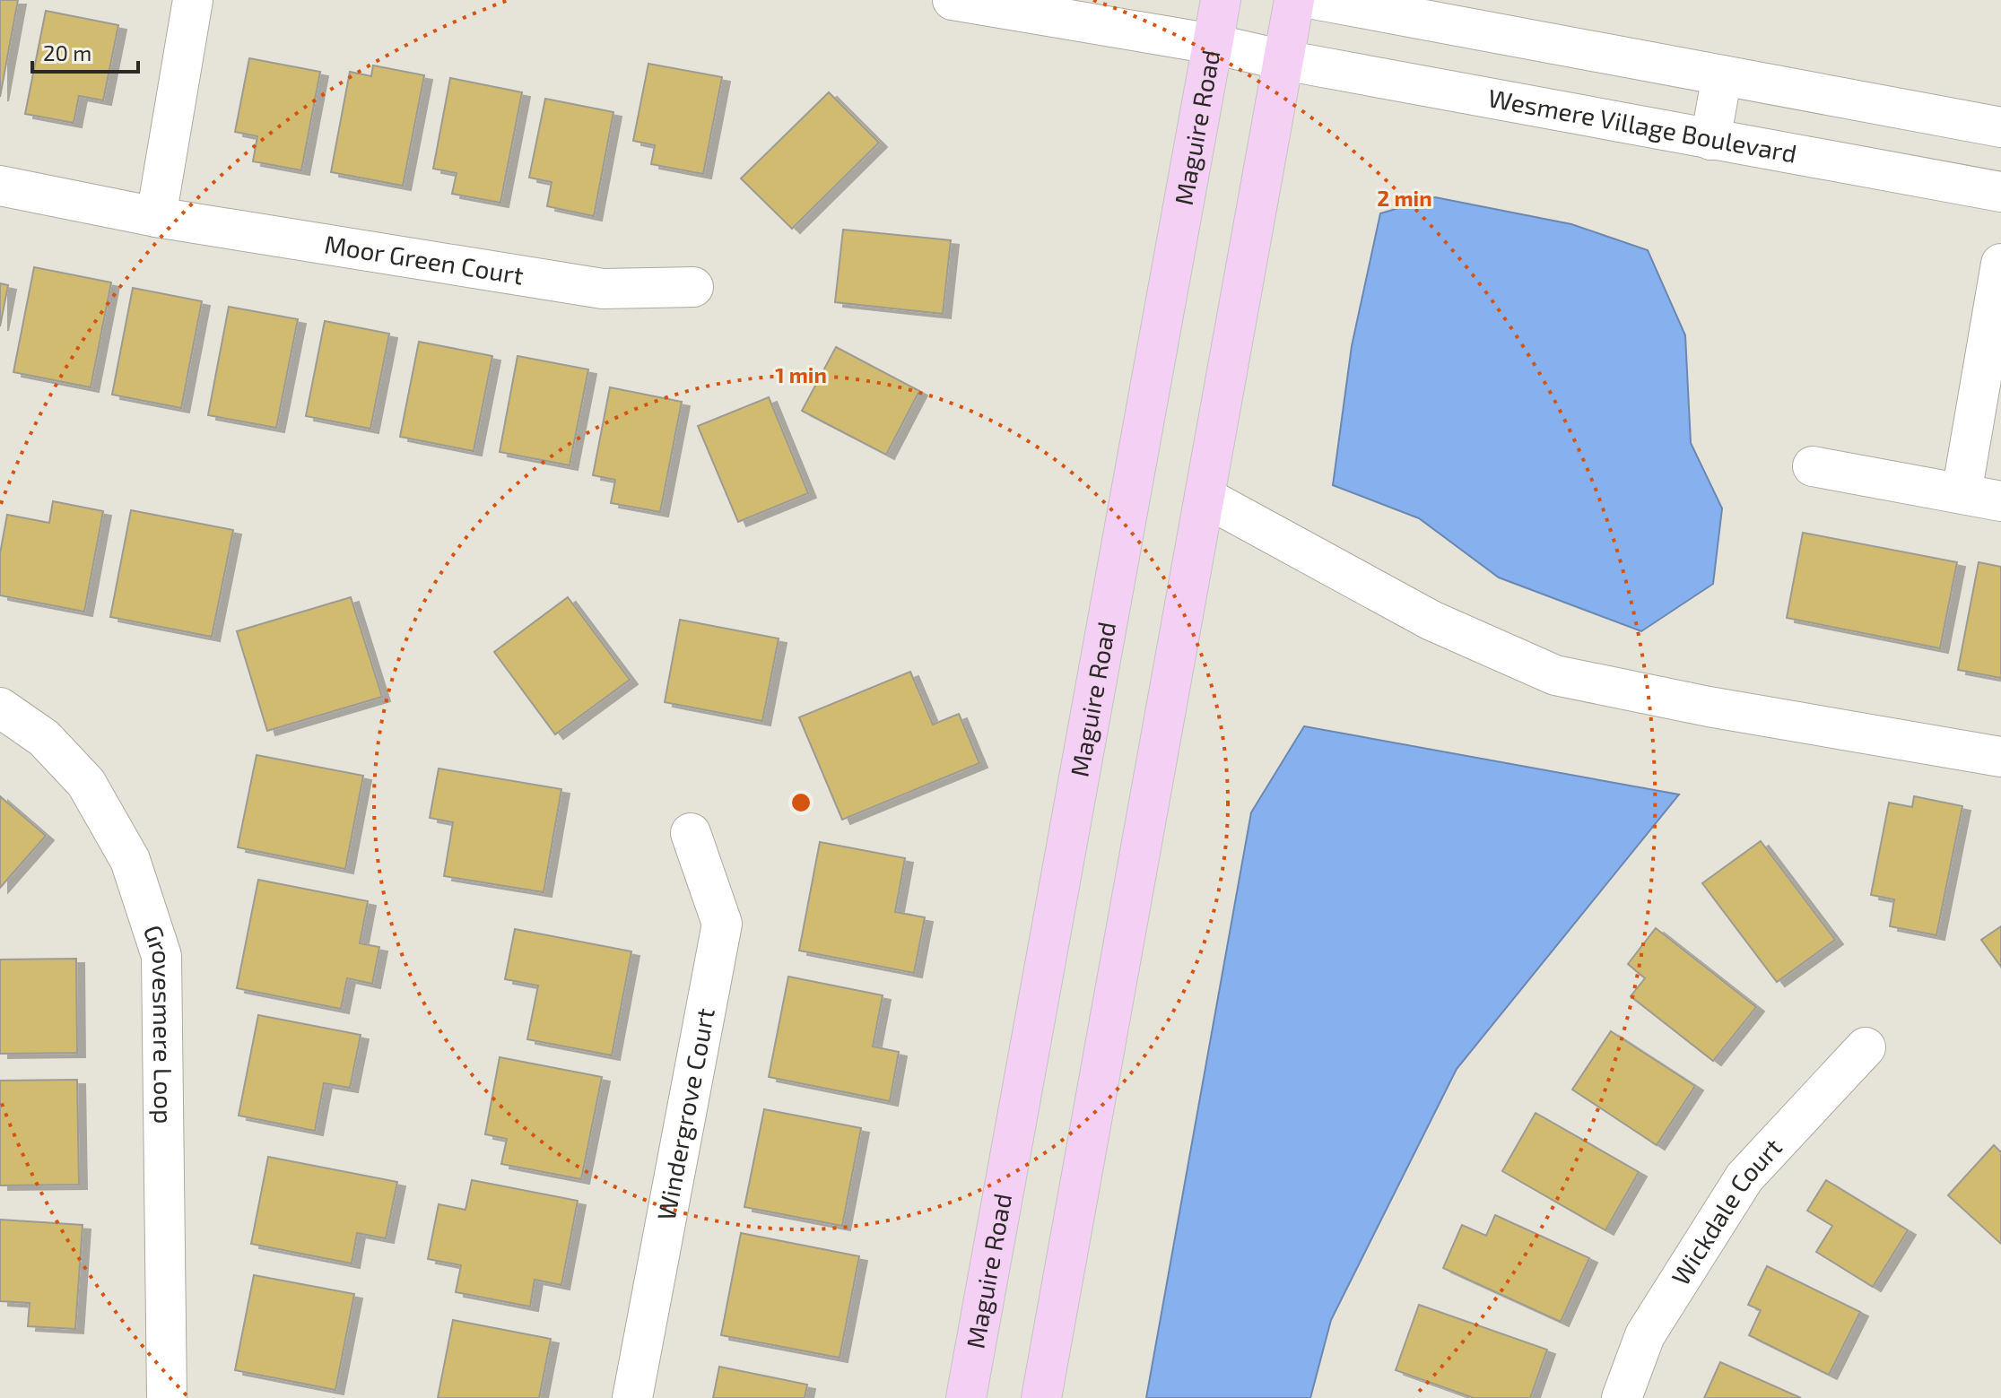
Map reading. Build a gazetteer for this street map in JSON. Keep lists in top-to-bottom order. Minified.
{"streets":{"main road":["Maguire Road"],"street":["Wesmere Village Boulevard","Moor Green Court","Grovesmere Loop","Windergrove Court","Wickdale Court"]},"crossings":[["Wesmere Village Boulevard","Maguire Road"]],"scale_bar":"20 m","rings":["2 min","1 min"]}
